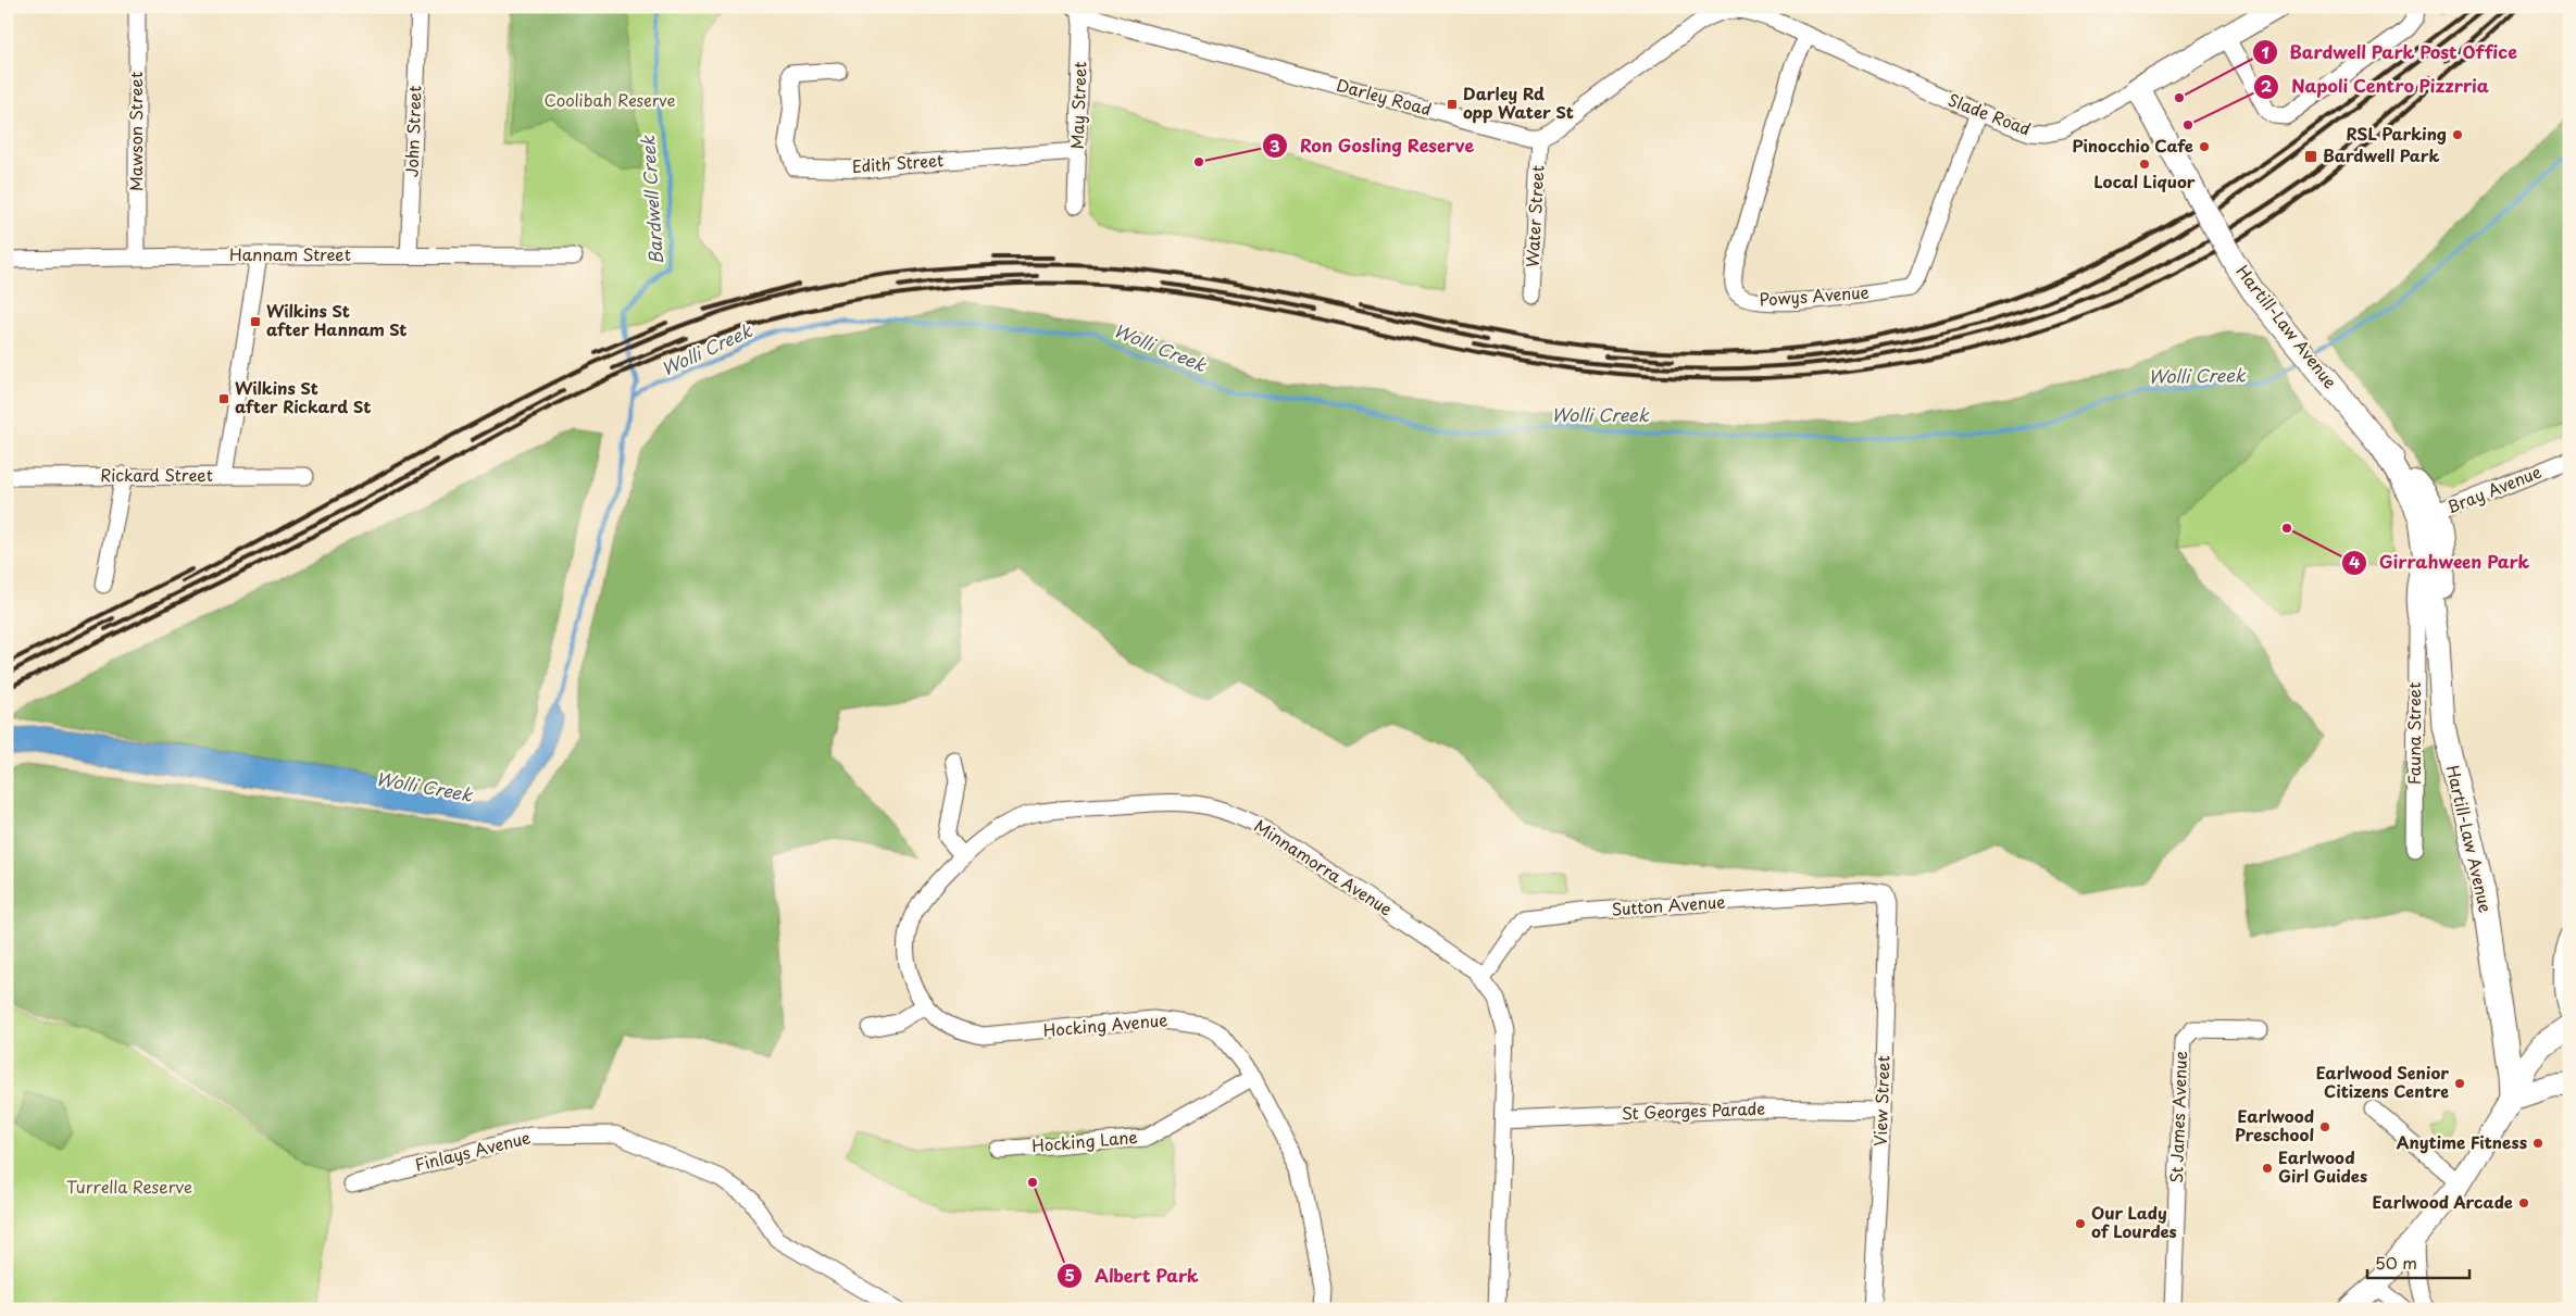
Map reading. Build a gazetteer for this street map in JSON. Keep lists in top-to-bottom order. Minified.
{"streets":{"main road":["Slade Road","Hartill-Law Avenue"],"street":["Darley Road","May Street","Mawson Street","John Street","Edith Street","Water Street","Hannam Street","Powys Avenue","Rickard Street","Bray Avenue","Fauna Street","Minnamorra Avenue","Sutton Avenue","Hocking Avenue","View Street","St Georges Parade","St James Avenue","Hocking Lane","Finlays Avenue"]},"crossings":[["Darley Road","May Street"],["Darley Road","Water Street"],["May Street","Edith Street"],["Slade Road","Powys Avenue"],["Slade Road","Hartill-Law Avenue"],["Mawson Street","Hannam Street"],["John Street","Hannam Street"],["Hartill-Law Avenue","Bray Avenue"],["Hartill-Law Avenue","Fauna Street"],["Minnamorra Avenue","Sutton Avenue"],["Minnamorra Avenue","Hocking Avenue"],["Minnamorra Avenue","St Georges Parade"],["Sutton Avenue","View Street"],["Hocking Avenue","Hocking Lane"],["View Street","St Georges Parade"]],"water":["Bardwell Creek","Wolli Creek"],"parks":["Coolibah Reserve","Turrella Reserve"],"places":{"other":["Bardwell Park Post Office","Napoli Centro Pizzrria","RSL Parking","Pinocchio Cafe","Ron Gosling Reserve","Local Liquor","Girrahween Park","Earlwood Senior Citizens Centre","Earlwood Preschool","Anytime Fitness","Earlwood Girl Guides","Albert Park","Earlwood Arcade","Our Lady of Lourdes"],"transit":["Darley Rd opp Water St","Bardwell Park","Wilkins St after Hannam St","Wilkins St after Rickard St"]},"scale_bar":"50 m"}
